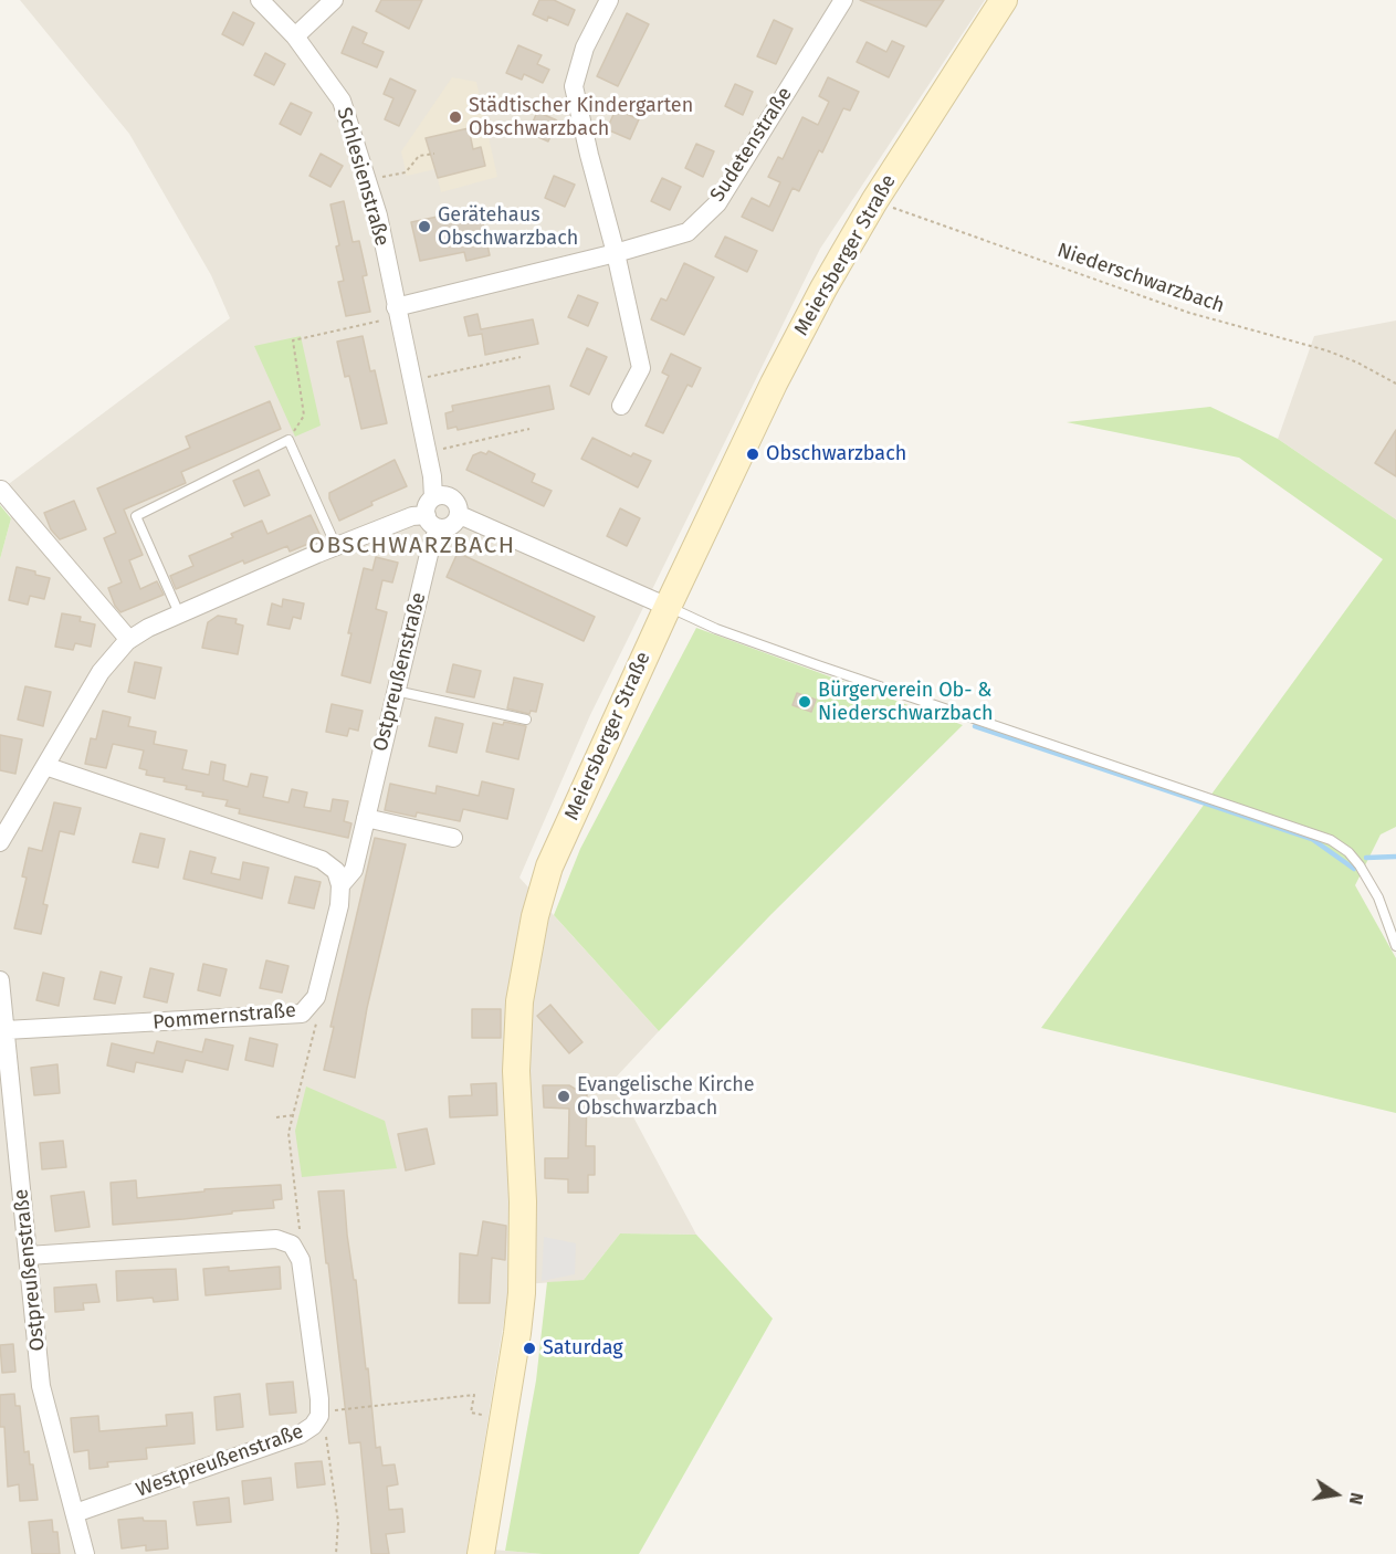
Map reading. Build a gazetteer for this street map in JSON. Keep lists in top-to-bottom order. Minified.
{"streets":{"main road":["Meiersberger Straße"],"street":["Sudetenstraße","Schlesienstraße","Ostpreußenstraße","Pommernstraße","Westpreußenstraße"],"path":["Niederschwarzbach"]},"crossings":[["Sudetenstraße","Schlesienstraße"],["Schlesienstraße","Ostpreußenstraße"],["Meiersberger Straße","Niederschwarzbach"],["Ostpreußenstraße","Pommernstraße"],["Ostpreußenstraße","Westpreußenstraße"]],"districts":["OBSCHWARZBACH"],"places":["Städtischer Kindergarten Obschwarzbach","Gerätehaus Obschwarzbach","Obschwarzbach","Bürgerverein Ob- & Niederschwarzbach","Evangelische Kirche Obschwarzbach","Saturdag"],"north":"right"}
